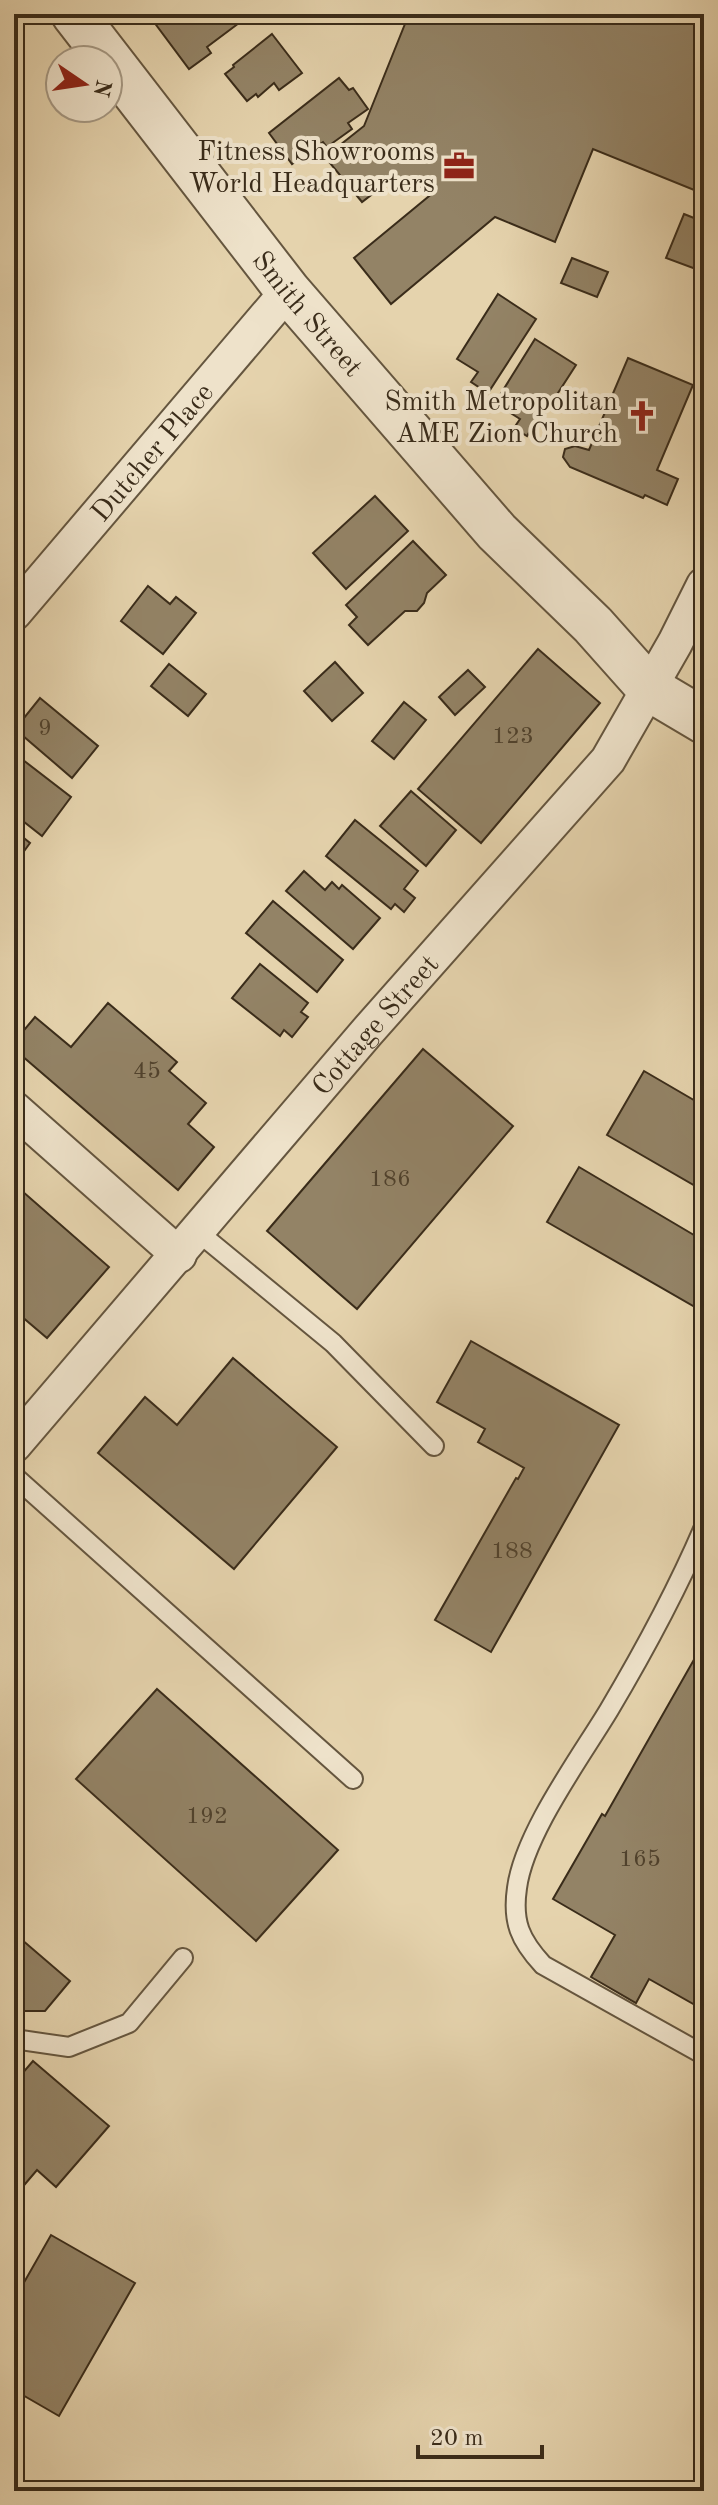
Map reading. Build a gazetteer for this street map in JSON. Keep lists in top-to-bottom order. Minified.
{"streets":{"street":["Smith Street","Dutcher Place","Cottage Street"]},"crossings":[["Smith Street","Dutcher Place"],["Smith Street","Cottage Street"]],"places":{"office":["Fitness Showrooms World Headquarters"],"church":["Smith Metropolitan AME Zion Church"]},"house_numbers":["9","123","45","186","188","192","165"],"scale_bar":"20 m","north":"right"}
